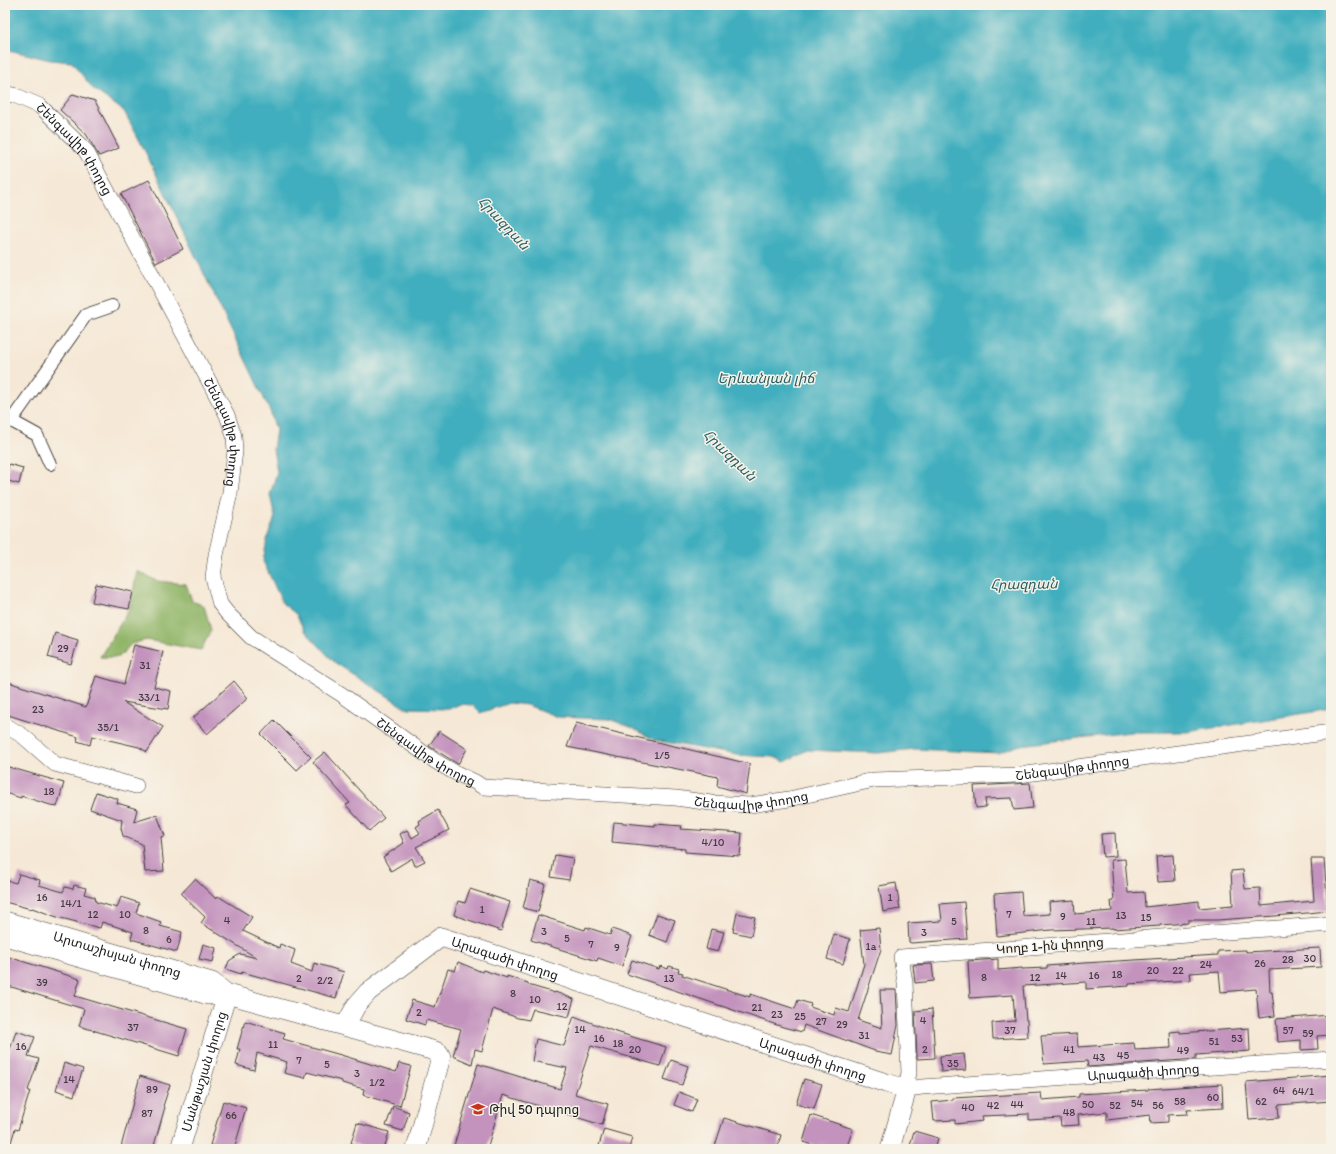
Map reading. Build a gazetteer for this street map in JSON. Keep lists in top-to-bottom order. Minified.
{"streets":{"street":["Շենգավիթ փողոց","Կողբ 1-ին փողոց","Արտաշիսյան փողոց","Արագածի փողոց","Մանթաշյան փողոց"]},"crossings":[["Կողբ 1-ին փողոց","Արագածի փողոց"],["Արտաշիսյան փողոց","Արագածի փողոց"],["Արտաշիսյան փողոց","Մանթաշյան փողոց"]],"water":["Հրազդան","Երևանյան լիճ"],"places":{"school or university":["Թիվ 50 դպրոց"]},"house_numbers":["29","31","33/1","23","35/1","1/5","18","4/10","16","1","14/1","1","12","10","7","13","9","15","4","5","11","8","3","3","5","6","7","1a","9","30","28","26","24","20","22","18","14","16","8","12","2","13","2/2","39","8","10","12","21","2","23","25","4","27","29","37","14","37","57","59","31","16","53","51","18","11","16","20","2","41","49","45","43","7","35","5","3","14","1/2","89","64","64/1","60","58","62","54","44","50","42","52","56","40","48","87","66"]}
